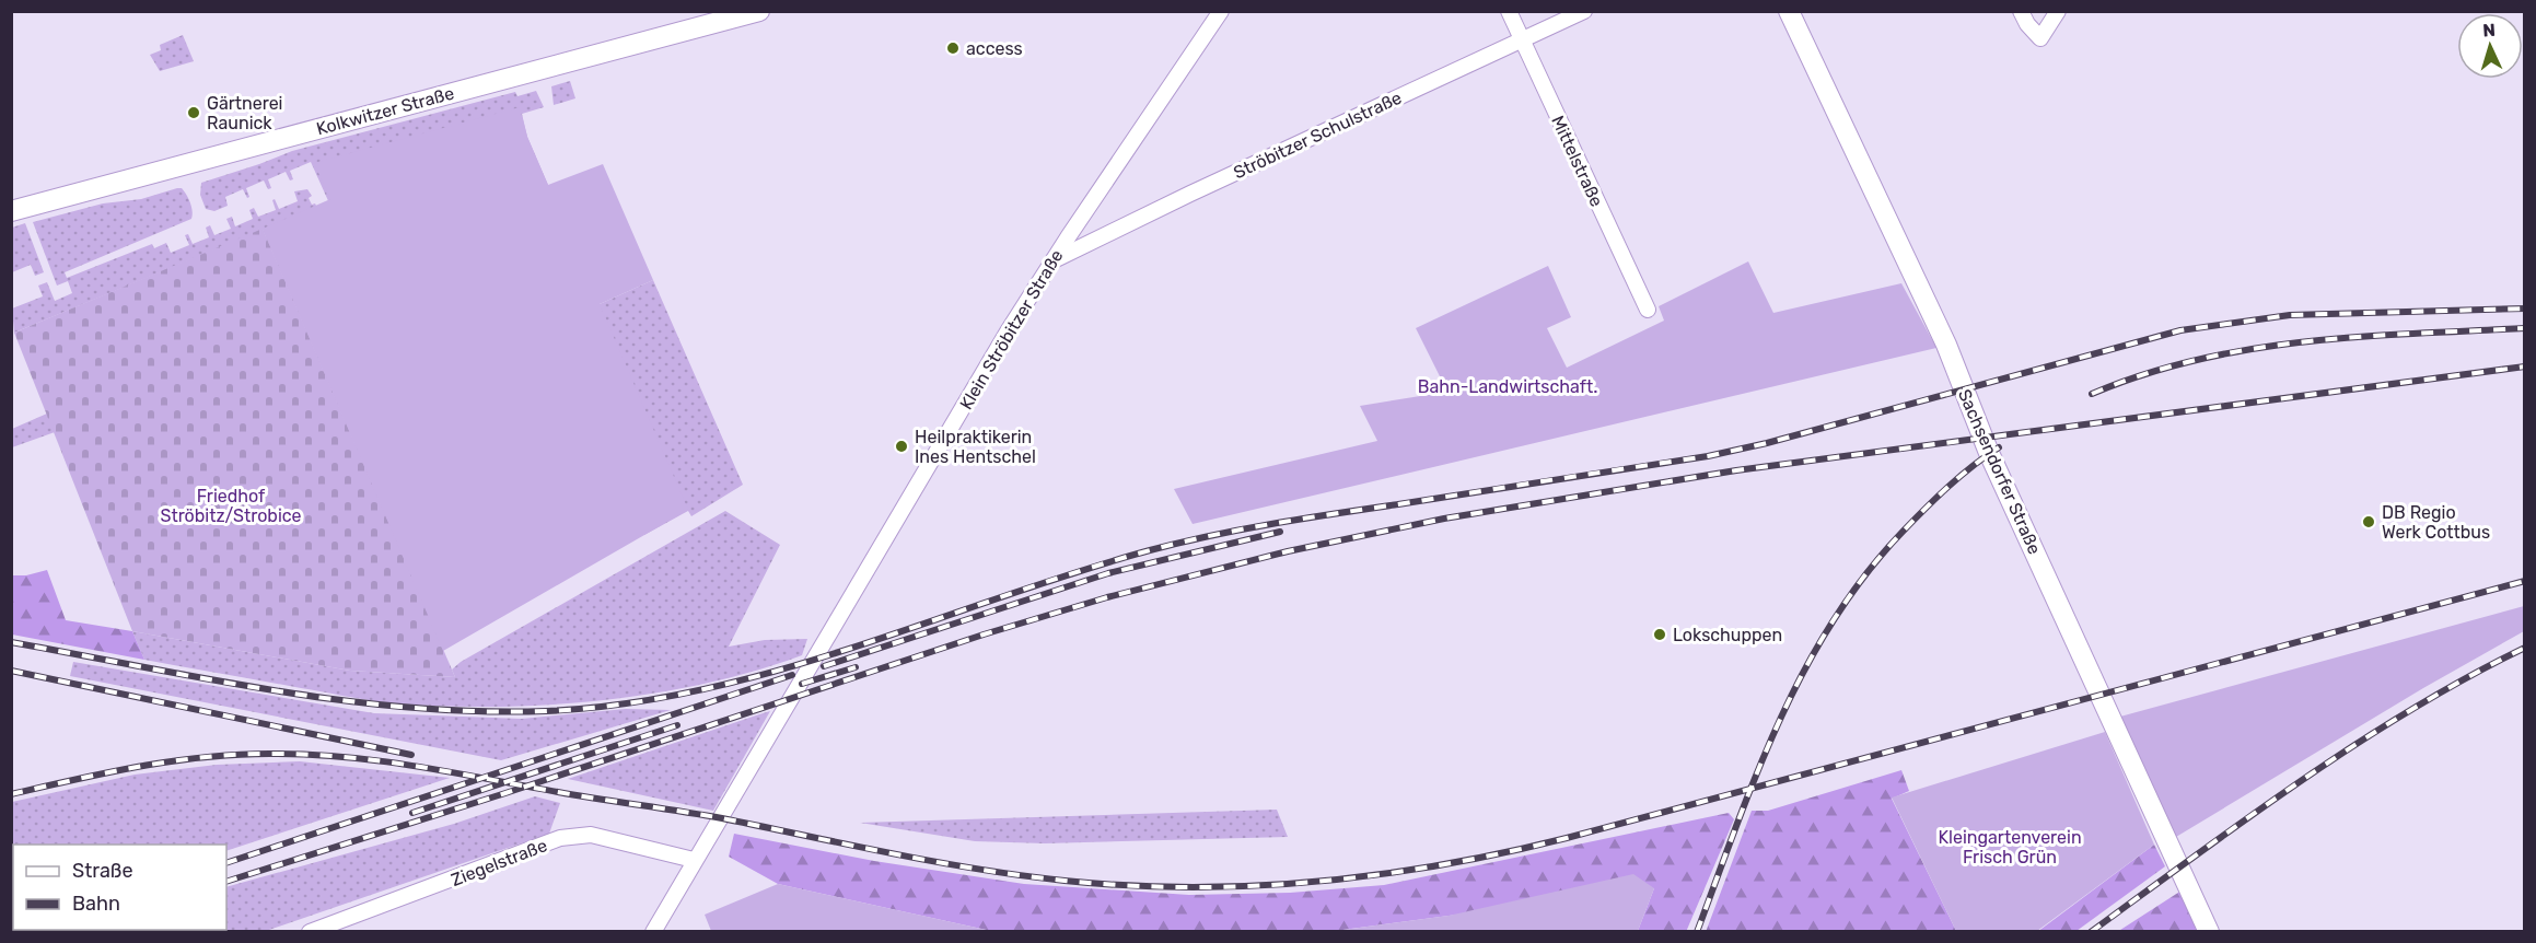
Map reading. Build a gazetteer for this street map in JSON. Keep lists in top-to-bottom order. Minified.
{"streets":{"street":["Kolkwitzer Straße","Ströbitzer Schulstraße","Mittelstraße","Klein Ströbitzer Straße","Sachsendorfer Straße","Ziegelstraße"]},"crossings":[["Ströbitzer Schulstraße","Mittelstraße"],["Ströbitzer Schulstraße","Klein Ströbitzer Straße"],["Klein Ströbitzer Straße","Ziegelstraße"]],"parks":["Bahn-Landwirtschaft.","Friedhof Ströbitz/Strobice","Kleingartenverein Frisch Grün"],"places":["access","Gärtnerei Raunick","Heilpraktikerin Ines Hentschel","DB Regio Werk Cottbus","Lokschuppen"],"legend":["Straße","Bahn"],"north":"top"}
